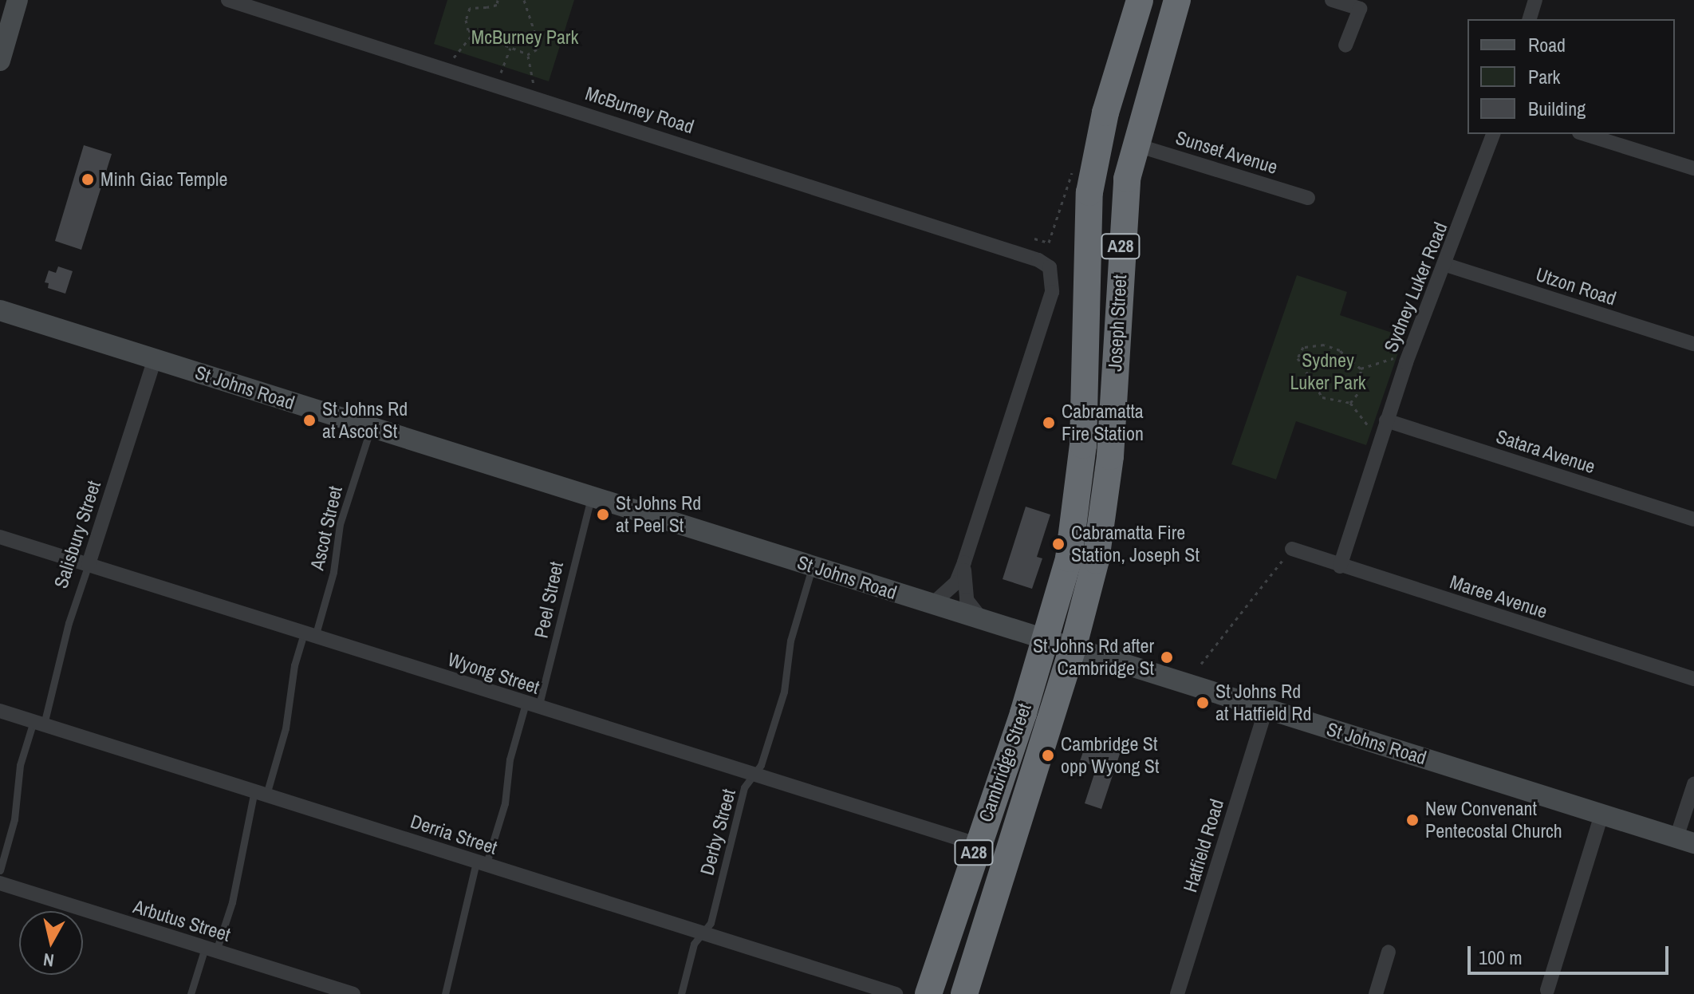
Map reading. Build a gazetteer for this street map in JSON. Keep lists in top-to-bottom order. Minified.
{"streets":{"highway":["A28","Joseph Street","Cambridge Street"],"main road":["St Johns Road"],"street":["McBurney Road","Sunset Avenue","Utzon Road","Sydney Luker Road","Satara Avenue","Salisbury Street","Maree Avenue","Wyong Street","Derria Street","Hatfield Road","Arbutus Street"],"lane":["Ascot Street","Peel Street","Derby Street"]},"crossings":[["Sunset Avenue","Joseph Street"],["Utzon Road","Sydney Luker Road"],["Sydney Luker Road","Satara Avenue"],["Sydney Luker Road","Maree Avenue"],["Joseph Street","St Johns Road"],["Joseph Street","Cambridge Street"],["St Johns Road","Ascot Street"],["St Johns Road","Salisbury Street"],["St Johns Road","Peel Street"],["St Johns Road","Cambridge Street"],["St Johns Road","Derby Street"],["St Johns Road","Hatfield Road"],["Ascot Street","Wyong Street"],["Ascot Street","Derria Street"],["Ascot Street","Arbutus Street"],["Salisbury Street","Wyong Street"],["Salisbury Street","Derria Street"],["Peel Street","Wyong Street"],["Peel Street","Derria Street"],["Wyong Street","Cambridge Street"],["Wyong Street","Derby Street"],["Derby Street","Derria Street"]],"parks":["McBurney Park","Sydney Luker Park"],"places":["Minh Giac Temple","St Johns Rd at Ascot St","Cabramatta Fire Station","St Johns Rd at Peel St","Cabramatta Fire Station, Joseph St","St Johns Rd after Cambridge St","St Johns Rd at Hatfield Rd","Cambridge St opp Wyong St","New Convenant Pentecostal Church"],"legend":["Road","Park","Building"],"scale_bar":"100 m","north":"bottom"}
